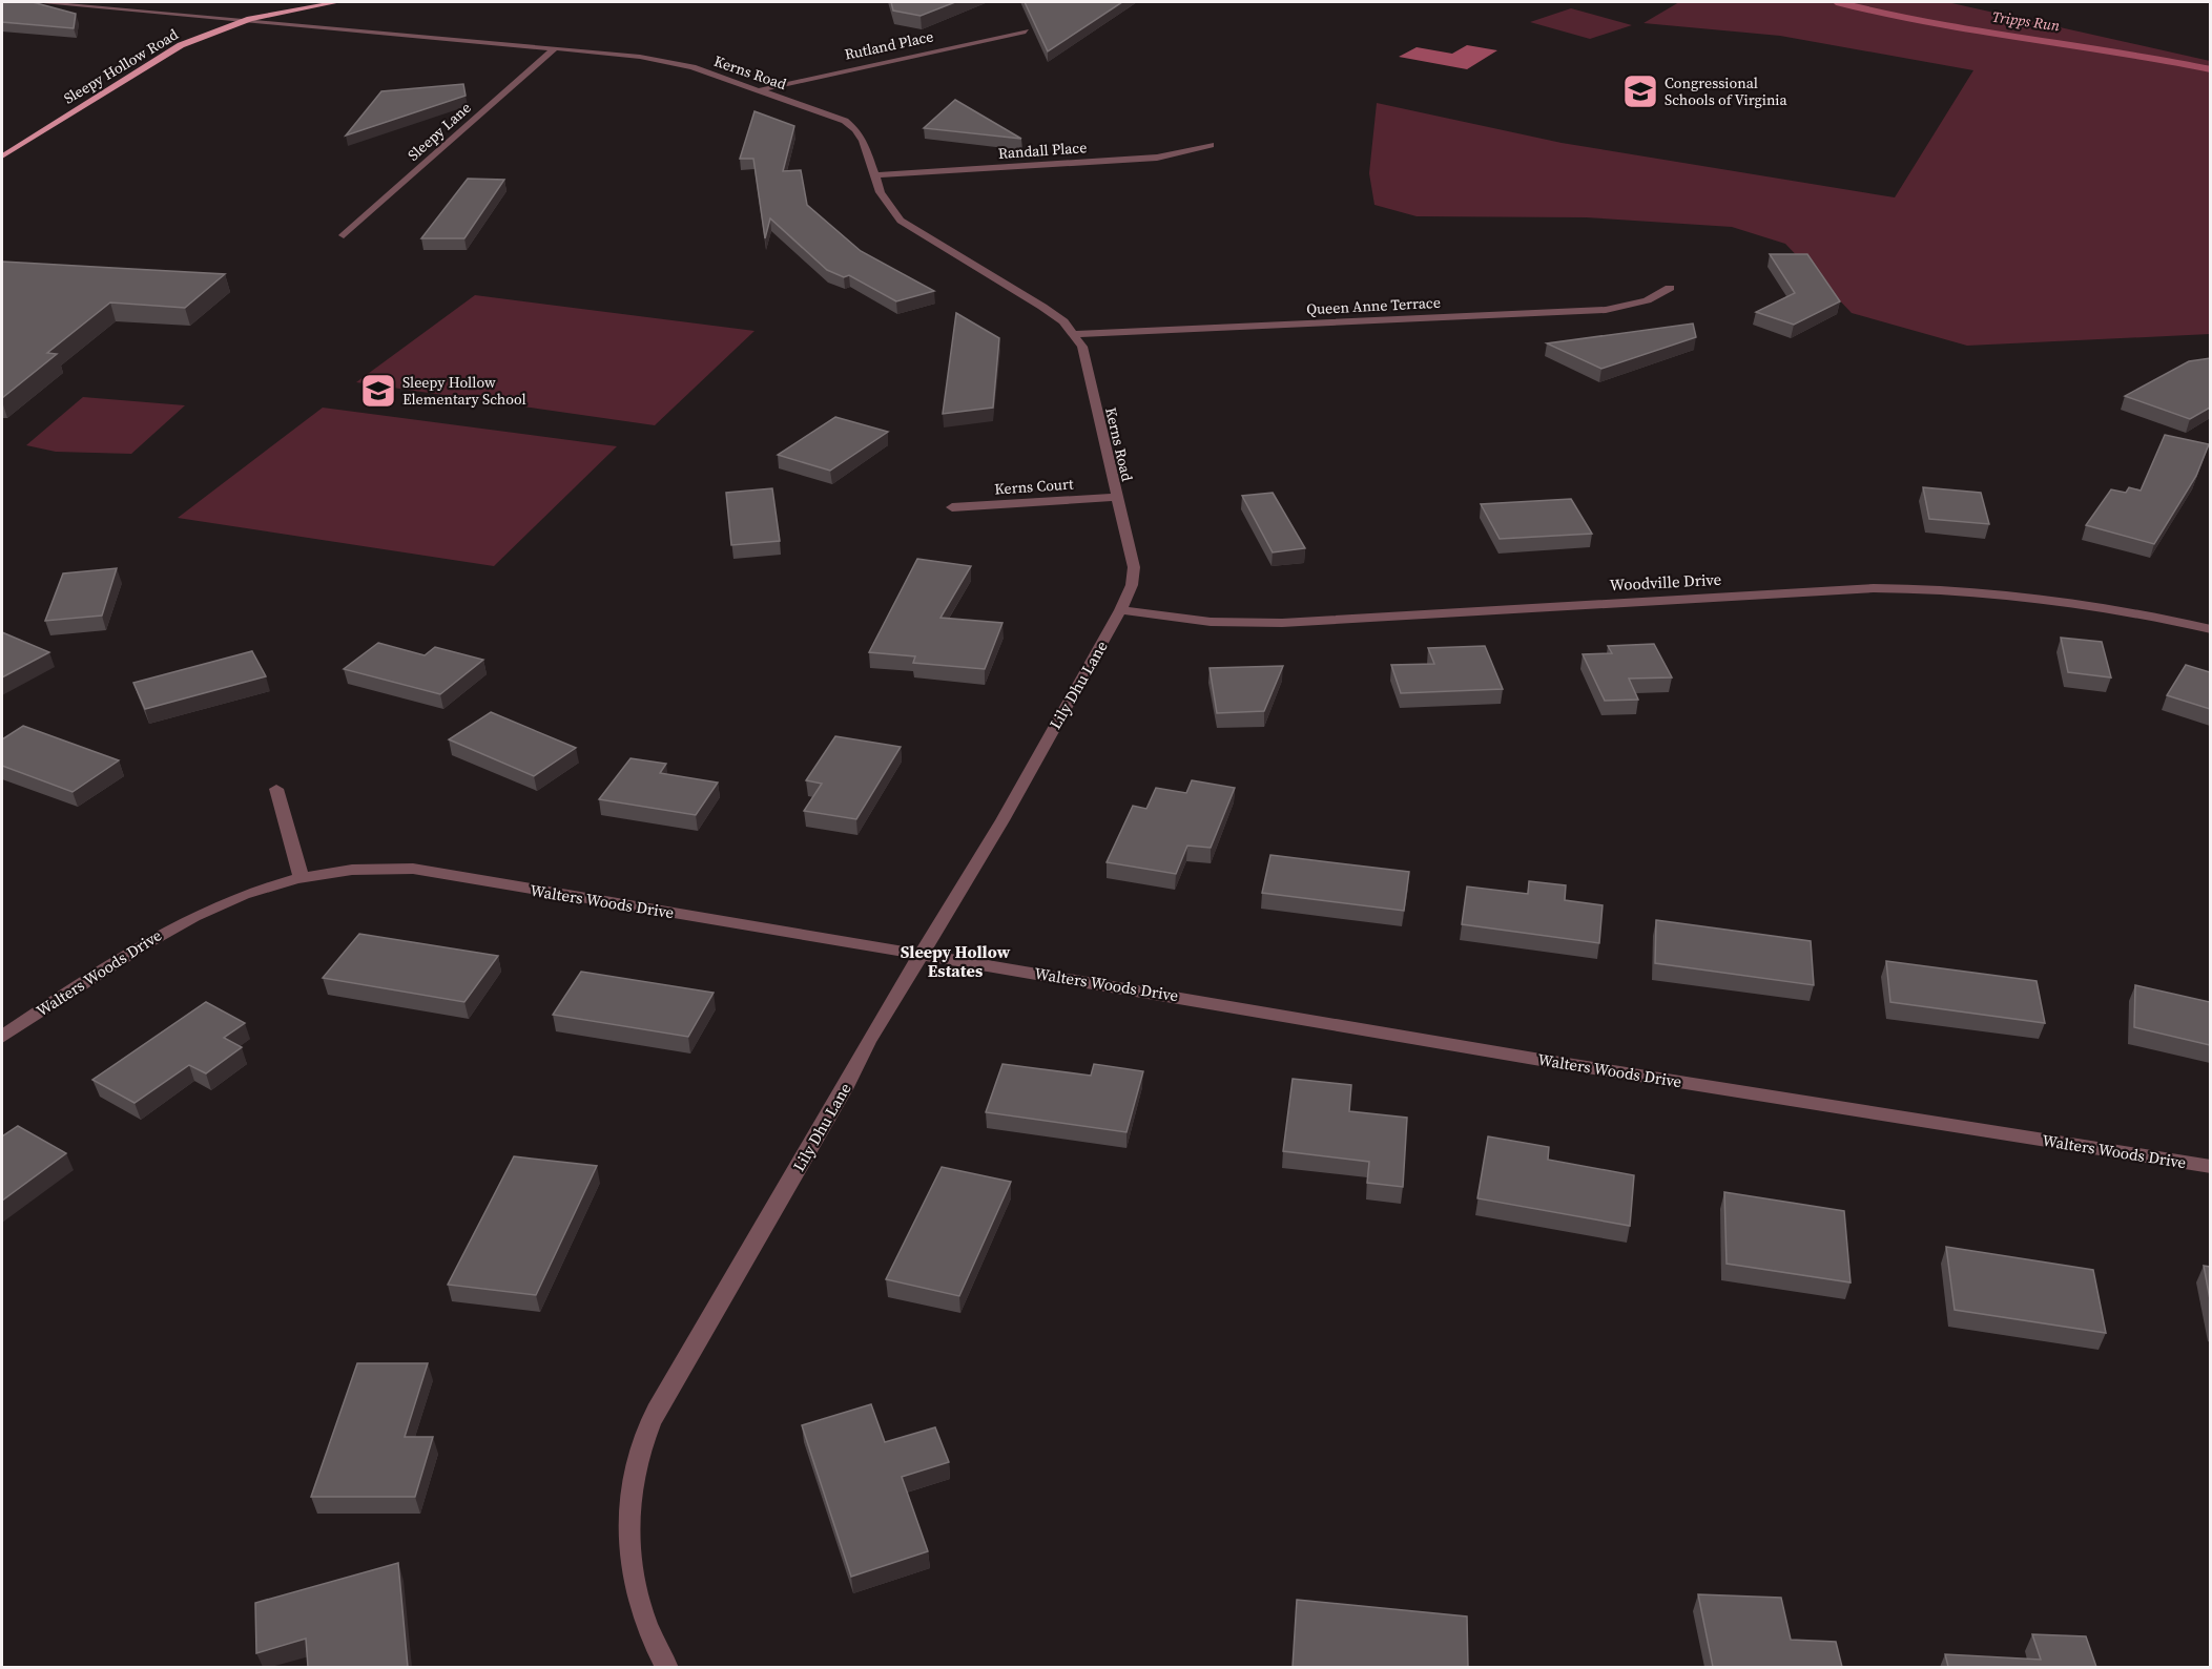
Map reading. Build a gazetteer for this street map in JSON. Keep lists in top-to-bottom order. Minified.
{"streets":{"main road":["Sleepy Hollow Road"],"street":["Rutland Place","Kerns Road","Sleepy Lane","Randall Place","Queen Anne Terrace","Kerns Court","Woodville Drive","Lily Dhu Lane","Walters Woods Drive"]},"crossings":[["Rutland Place","Kerns Road"],["Sleepy Hollow Road","Kerns Road"],["Kerns Road","Sleepy Lane"],["Kerns Road","Randall Place"],["Kerns Road","Queen Anne Terrace"],["Kerns Road","Kerns Court"],["Kerns Road","Woodville Drive"],["Kerns Road","Lily Dhu Lane"],["Woodville Drive","Lily Dhu Lane"],["Lily Dhu Lane","Walters Woods Drive"]],"districts":["Sleepy Hollow Estates"],"water":["Tripps Run"],"places":{"school or university":["Congressional Schools of Virginia","Sleepy Hollow Elementary School"]}}
